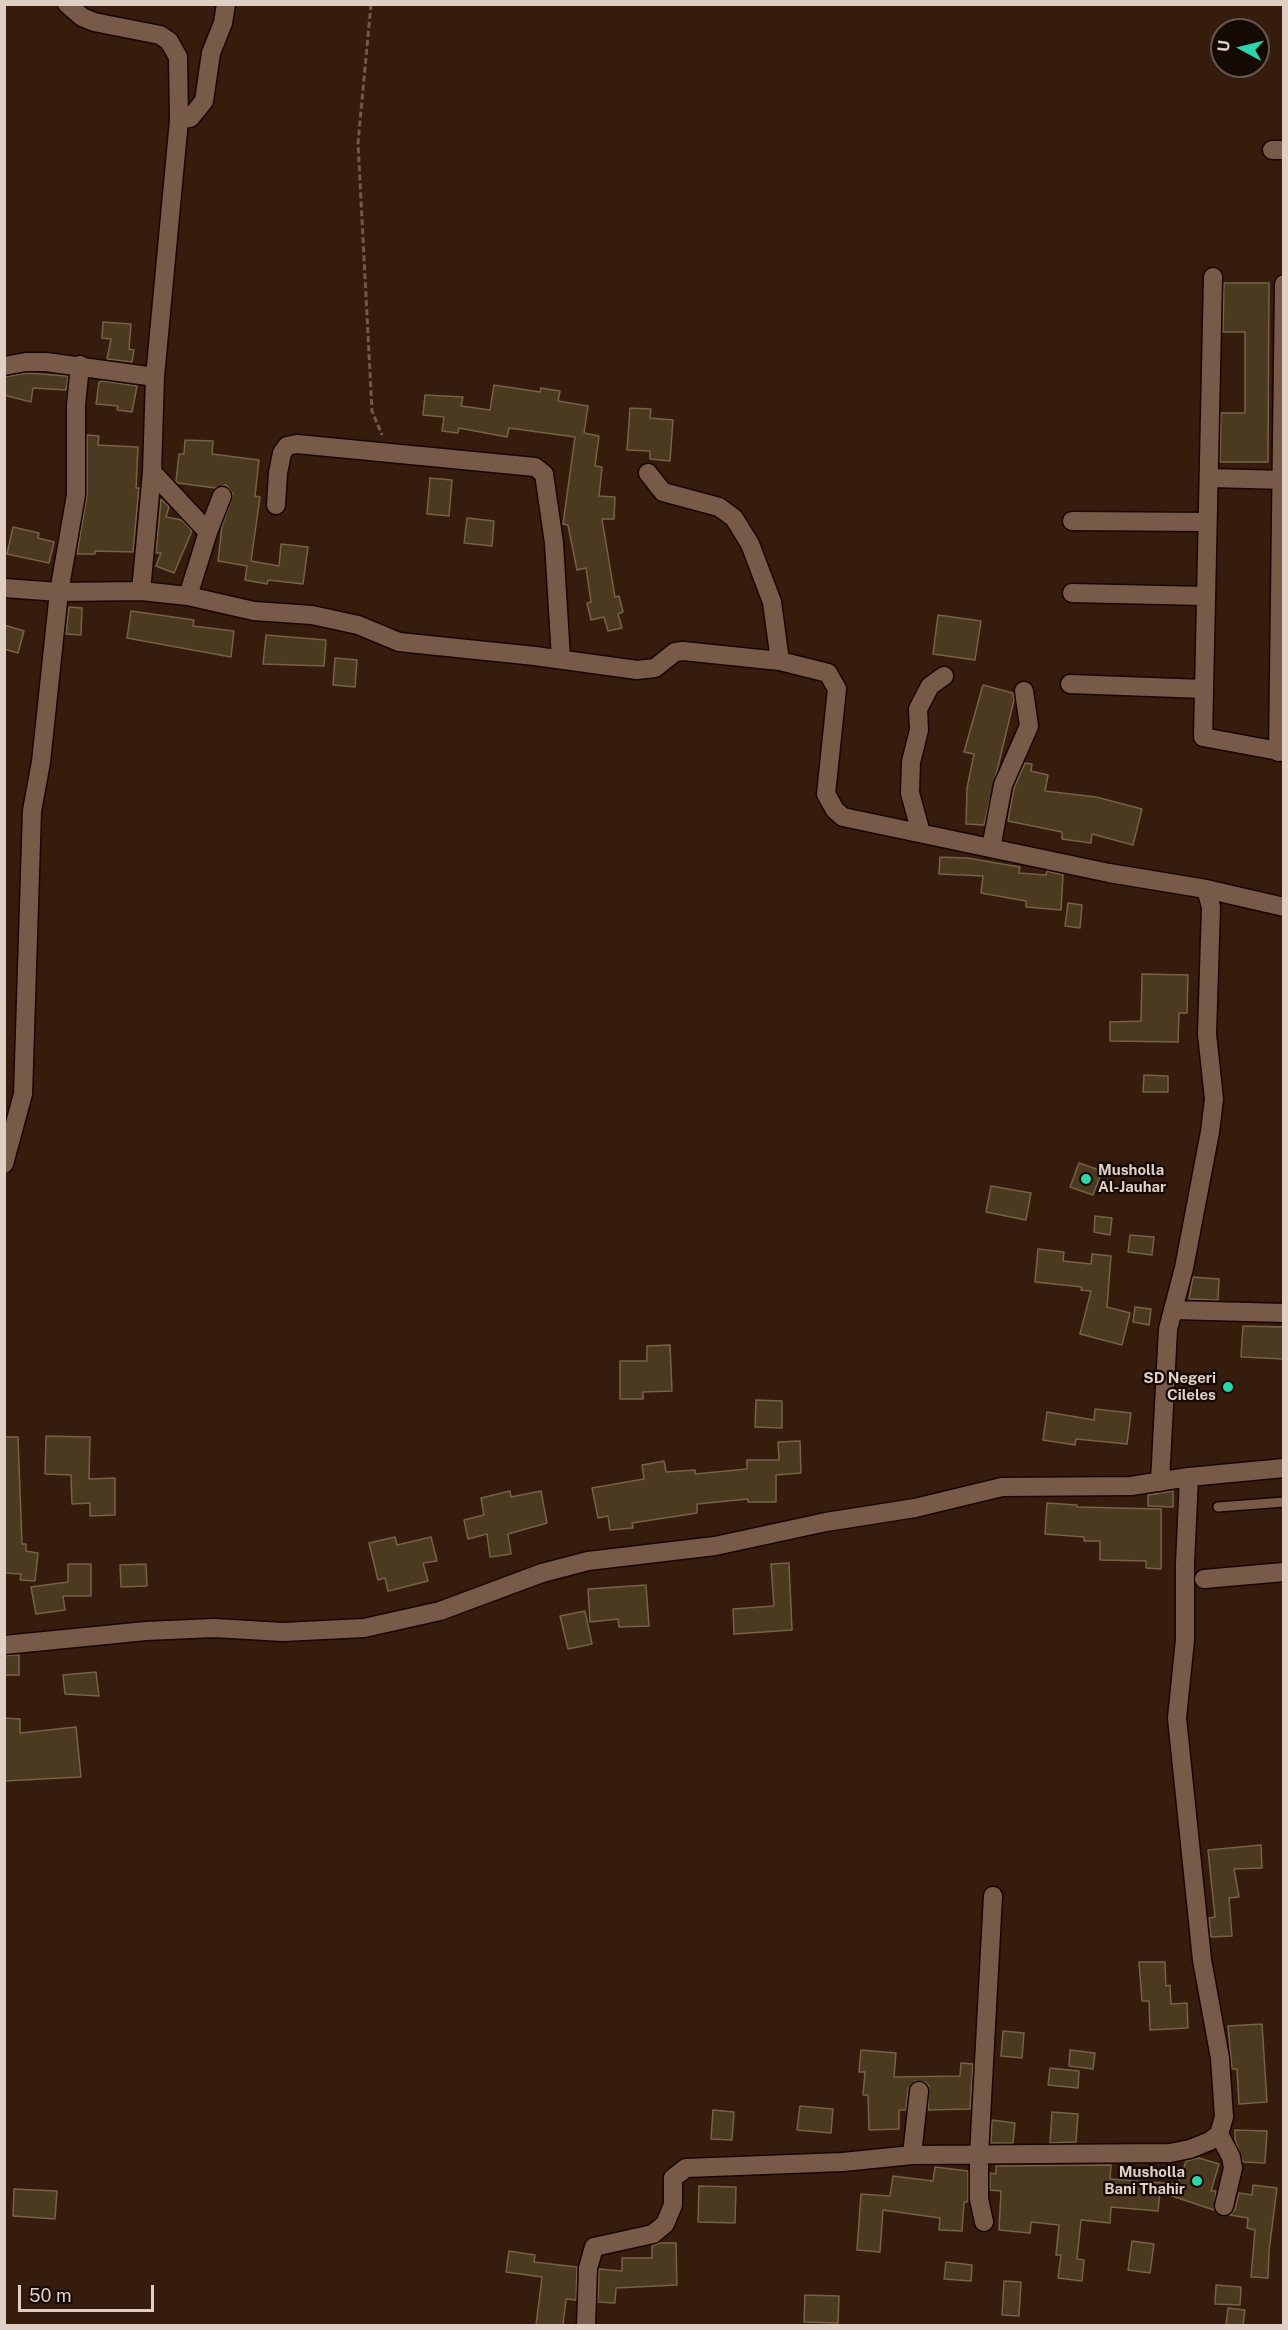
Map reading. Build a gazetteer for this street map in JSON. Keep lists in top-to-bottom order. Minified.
{"places":["Musholla Al-Jauhar","SD Negeri Cileles","Musholla Bani Thahir"],"scale_bar":"50 m","north":"left"}
